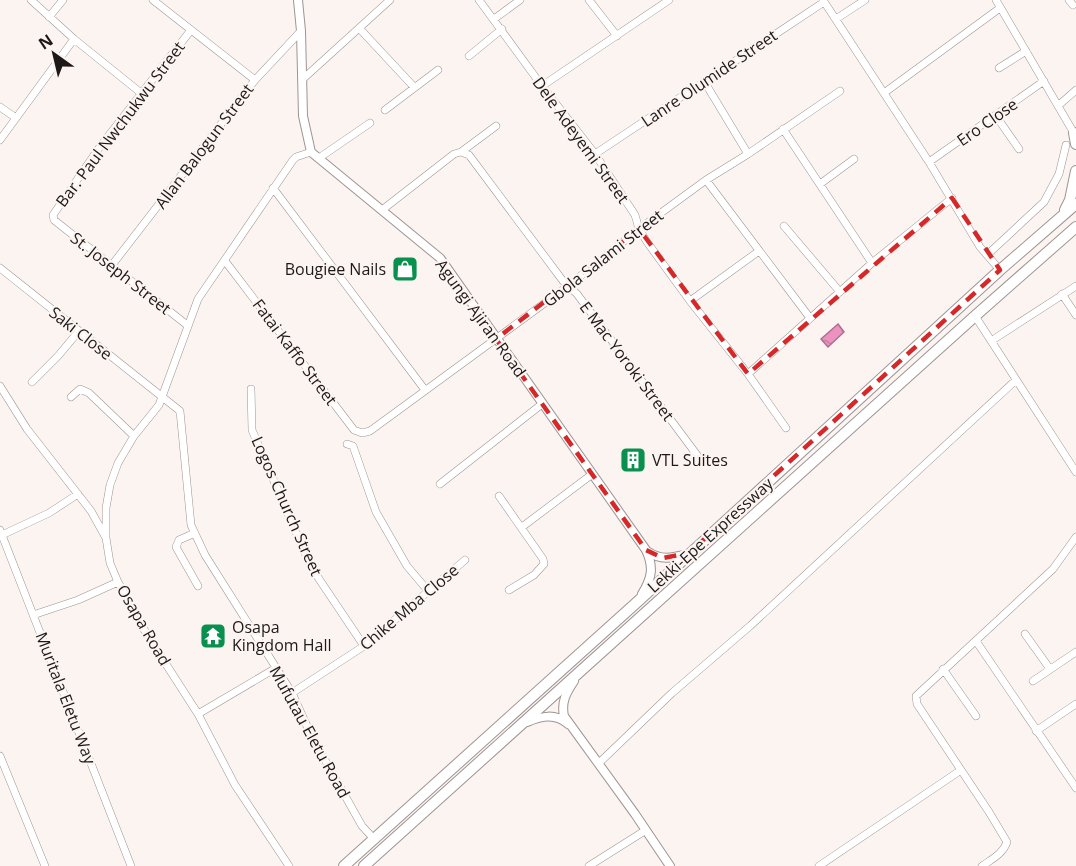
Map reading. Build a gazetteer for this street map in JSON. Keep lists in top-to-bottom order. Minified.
{"streets":{"highway":["Lekki-Epe Expressway"],"street":["Lanre Olumide Street","Ero Close","Bar. Paul Nwchukwu Street","Dele Adeyemi Street","Allan Balogun Street","Gbola Salami Street","St. Joseph Street","Agungi Ajiran Road","Saki Close","Fatai Kaffo Street","E Mac Yoroki Street","Logos Church Street","Chike Mba Close","Osapa Road","Muritala Eletu Way","Mufutau Eletu Road"]},"crossings":[["Lanre Olumide Street","Dele Adeyemi Street"],["Bar. Paul Nwchukwu Street","St. Joseph Street"],["Dele Adeyemi Street","Gbola Salami Street"],["Allan Balogun Street","St. Joseph Street"],["Gbola Salami Street","Agungi Ajiran Road"],["Gbola Salami Street","Fatai Kaffo Street"],["Gbola Salami Street","E Mac Yoroki Street"],["Saki Close","Mufutau Eletu Road"],["Logos Church Street","Chike Mba Close"],["Lekki-Epe Expressway","Mufutau Eletu Road"],["Chike Mba Close","Mufutau Eletu Road"]],"places":{"shop":["Bougiee Nails"],"building":["VTL Suites"],"temple":["Osapa Kingdom Hall"]},"north":"top left"}
